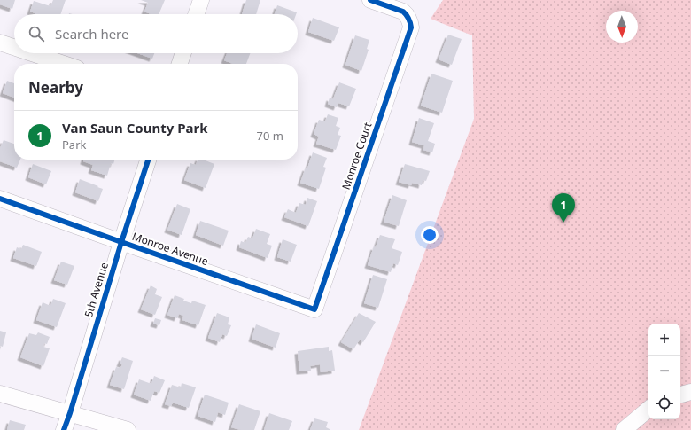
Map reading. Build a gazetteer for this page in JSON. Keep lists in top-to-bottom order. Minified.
{"streets":{"street":["Monroe Court","Monroe Avenue","5th Avenue"]},"crossings":[["Monroe Court","Monroe Avenue"],["Monroe Avenue","5th Avenue"]],"north":"bottom","page":{"search":"Search here","heading":"Nearby","list":[{"mark":"1","name":"Van Saun County Park","note":"Park","value":"70 m"}],"pins":"1","map_buttons":["+","−"]}}
